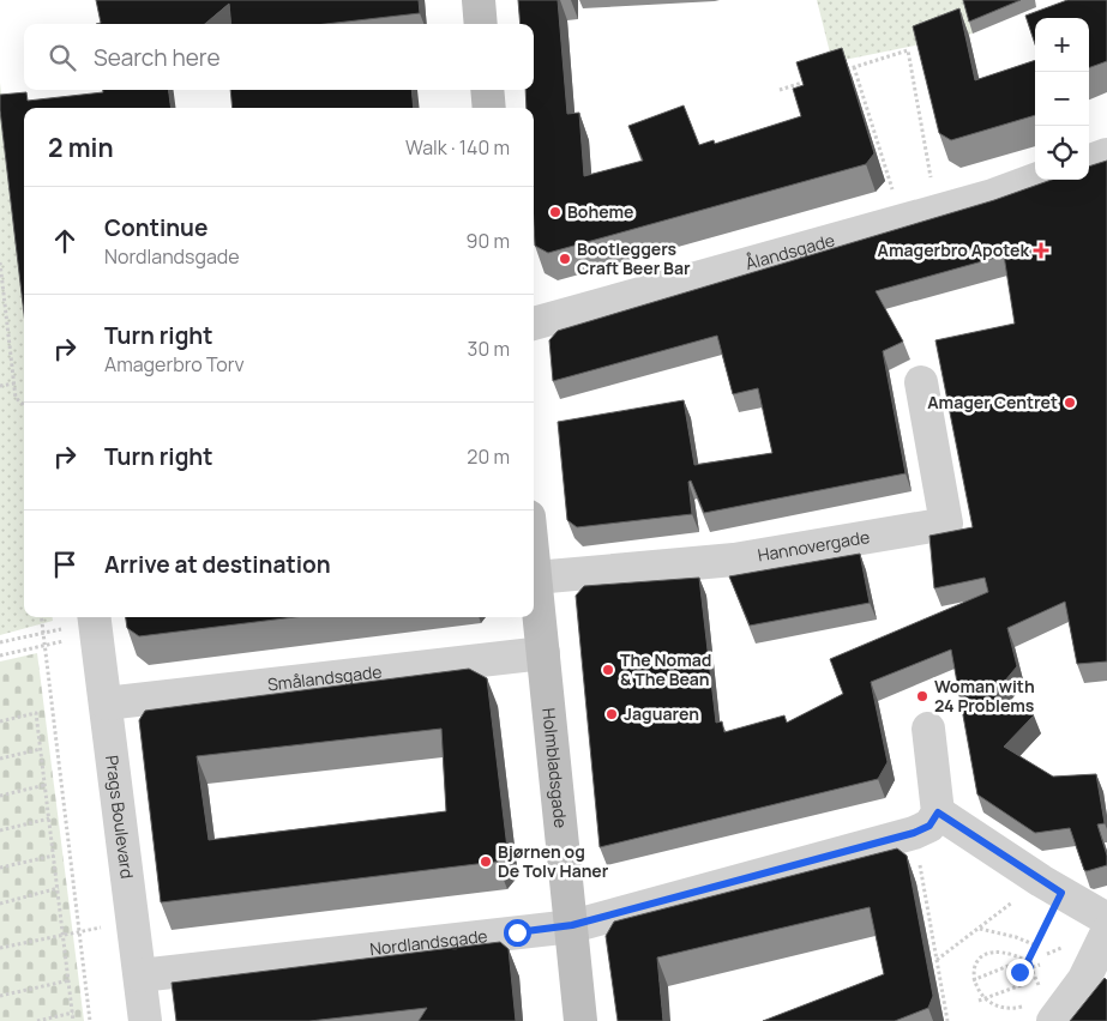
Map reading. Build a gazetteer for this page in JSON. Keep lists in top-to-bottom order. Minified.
{"streets":{"street":["Ålandsgade","Hannovergade","Smålandsgade","Holmbladsgade","Prags Boulevard","Nordlandsgade"]},"crossings":[["Hannovergade","Holmbladsgade"],["Smålandsgade","Holmbladsgade"],["Smålandsgade","Prags Boulevard"],["Holmbladsgade","Nordlandsgade"],["Prags Boulevard","Nordlandsgade"]],"places":{"other":["Boheme","Bootleggers Craft Beer Bar","Amager Centret","The Nomad & The Bean","Woman with 24 Problems","Jaguaren","Bjørnen og De Tolv Haner"],"health":["Amagerbro Apotek"]},"page":{"map_buttons":["+","−"],"search":"Search here","heading":["2 min","Walk · 140 m"],"list":[["Continue","Nordlandsgade","90 m"],["Turn right","Amagerbro Torv","30 m"],["Turn right","20 m"],"Arrive at destination"]}}
